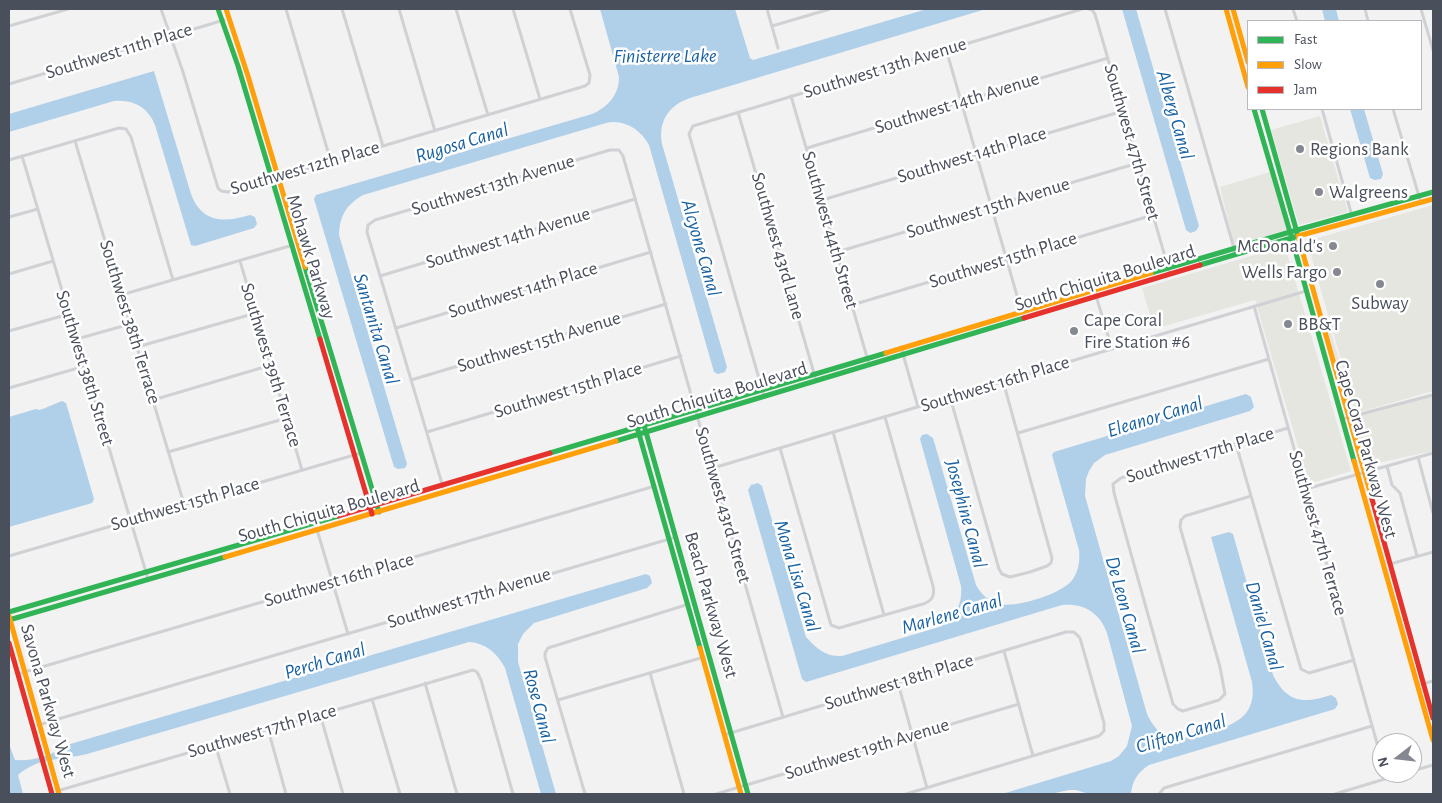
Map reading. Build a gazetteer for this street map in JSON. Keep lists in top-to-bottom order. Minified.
{"streets":{"street":["Southwest 11th Place","Southwest 13th Avenue","Southwest 14th Avenue","Southwest 47th Street","Southwest 14th Place","Southwest 12th Place","Southwest 15th Avenue","Southwest 44th Street","Southwest 43rd Lane","Mohawk Parkway","Southwest 15th Place","South Chiquita Boulevard","Southwest 38th Terrace","Southwest 39th Terrace","Southwest 38th Street","Southwest 16th Place","Cape Coral Parkway West","Southwest 17th Place","Southwest 43rd Street","Southwest 47th Terrace","Southwest 17th Avenue","Beach Parkway West","Southwest 18th Place","Savona Parkway West","Southwest 19th Avenue"]},"crossings":[["Southwest 11th Place","Southwest 12th Place"],["Southwest 11th Place","Mohawk Parkway"],["Southwest 13th Avenue","Southwest 14th Avenue"],["Southwest 13th Avenue","Southwest 44th Street"],["Southwest 13th Avenue","Southwest 43rd Lane"],["Southwest 13th Avenue","South Chiquita Boulevard"],["Southwest 13th Avenue","Southwest 43rd Street"],["Southwest 14th Avenue","Southwest 47th Street"],["Southwest 14th Avenue","Southwest 44th Street"],["Southwest 14th Avenue","Southwest 43rd Street"],["Southwest 47th Street","Southwest 14th Place"],["Southwest 47th Street","Southwest 15th Avenue"],["Southwest 47th Street","Southwest 15th Place"],["Southwest 47th Street","South Chiquita Boulevard"],["Southwest 14th Place","Southwest 44th Street"],["Southwest 14th Place","Southwest 43rd Street"],["Southwest 12th Place","Mohawk Parkway"],["Southwest 15th Avenue","Southwest 44th Street"],["Southwest 15th Avenue","Southwest 43rd Street"],["Southwest 44th Street","Southwest 15th Place"],["Southwest 44th Street","South Chiquita Boulevard"],["Southwest 43rd Lane","South Chiquita Boulevard"],["Mohawk Parkway","Southwest 15th Place"],["Mohawk Parkway","South Chiquita Boulevard"],["Southwest 15th Place","Southwest 38th Terrace"],["Southwest 15th Place","Southwest 39th Terrace"],["Southwest 15th Place","Southwest 38th Street"],["Southwest 15th Place","Southwest 43rd Street"],["South Chiquita Boulevard","Southwest 38th Street"],["South Chiquita Boulevard","Cape Coral Parkway West"],["South Chiquita Boulevard","Southwest 43rd Street"],["South Chiquita Boulevard","Beach Parkway West"],["South Chiquita Boulevard","Savona Parkway West"],["Southwest 16th Place","Cape Coral Parkway West"],["Southwest 16th Place","Southwest 43rd Street"],["Southwest 16th Place","Southwest 47th Terrace"],["Southwest 16th Place","Beach Parkway West"],["Southwest 16th Place","Savona Parkway West"],["Southwest 17th Place","Southwest 47th Terrace"],["Southwest 17th Place","Savona Parkway West"],["Southwest 43rd Street","Southwest 18th Place"],["Southwest 17th Avenue","Beach Parkway West"],["Southwest 17th Avenue","Savona Parkway West"],["Beach Parkway West","Southwest 18th Place"],["Beach Parkway West","Southwest 19th Avenue"]],"water":["Finisterre Lake","Alberg Canal","Rugosa Canal","Alcyone Canal","Santanita Canal","Eleanor Canal","Josephine Canal","Mona Lisa Canal","De Leon Canal","Marlene Canal","Daniel Canal","Perch Canal","Rose Canal","Clifton Canal"],"places":["Regions Bank","Walgreens","McDonald's","Wells Fargo","Subway","BB&T","Cape Coral Fire Station #6"],"legend":["Fast","Slow","Jam"],"north":"left"}
